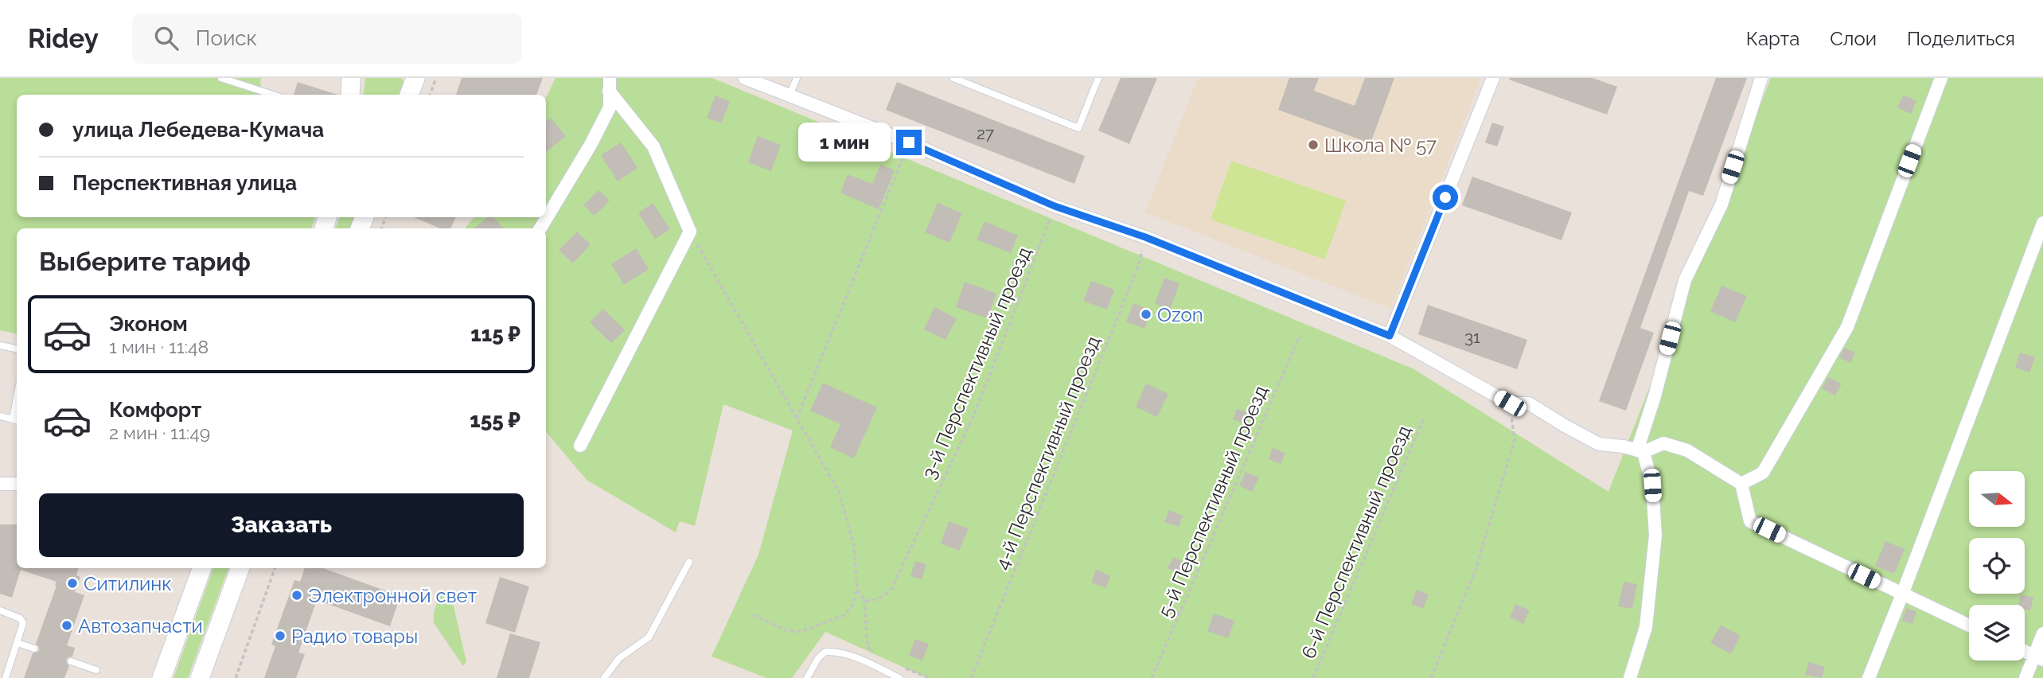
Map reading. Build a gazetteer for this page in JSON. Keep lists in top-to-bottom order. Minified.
{"streets":{"path":["3-й Перспективный проезд","4-й Перспективный проезд","5-й Перспективный проезд","6-й Перспективный проезд"]},"places":["Школа № 57","Ozon","Ситилинк","Электронной свет","Автозапчасти","Радио товары"],"house_numbers":["27","31"],"north":"right","page":{"header":"Ridey","search":"Поиск","nav":["Карта","Слои","Поделиться"],"banner":["улица Лебедева-Кумача","Перспективная улица"],"bubble":"1 мин","heading":"Выберите тариф","list":[{"name":"Эконом","note":"1 мин · 11:48","value":"115 ₽"},{"name":"Комфорт","note":"2 мин · 11:49","value":"155 ₽"}],"buttons":"Заказать"}}
